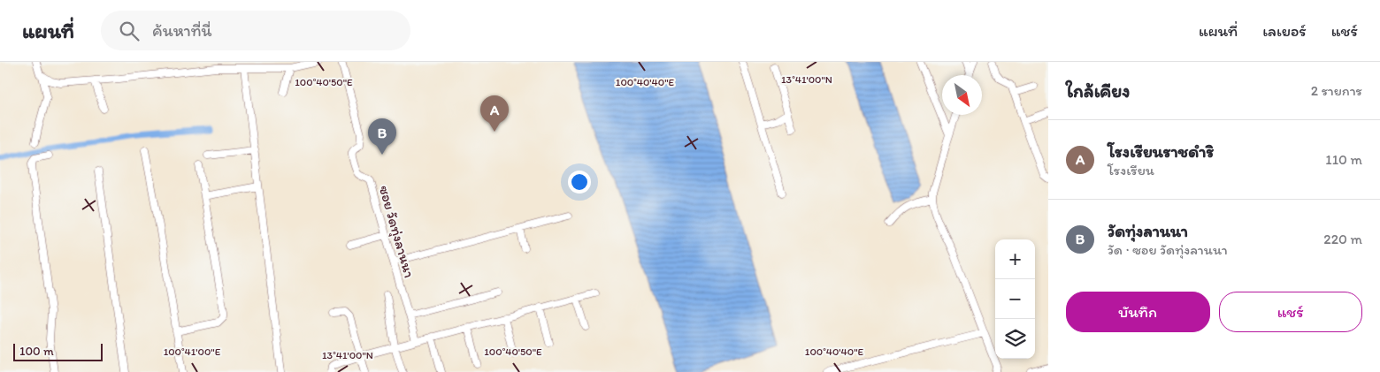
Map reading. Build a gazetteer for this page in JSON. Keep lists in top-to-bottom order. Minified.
{"streets":{"street":["ซอย วัดทุ่งลานนา"]},"scale_bar":"100 m","north":"bottom right","page":{"header":"แผนที่","search":"ค้นหาที่นี่","nav":["แผนที่","เลเยอร์","แชร์"],"heading":["ใกล้เคียง","2 รายการ"],"pins":["A","B"],"list":[{"mark":"A","name":"โรงเรียนราชดำริ","note":"โรงเรียน","value":"110 m"},{"mark":"B","name":"วัดทุ่งลานนา","note":"วัด · ซอย วัดทุ่งลานนา","value":"220 m"}],"map_buttons":["+","−"],"buttons":["บันทึก","แชร์"],"scale":"100 m"},"coordinates":["13°41'00\"N","100°40'40\"E","100°40'50\"E","100°41'00\"E"]}
